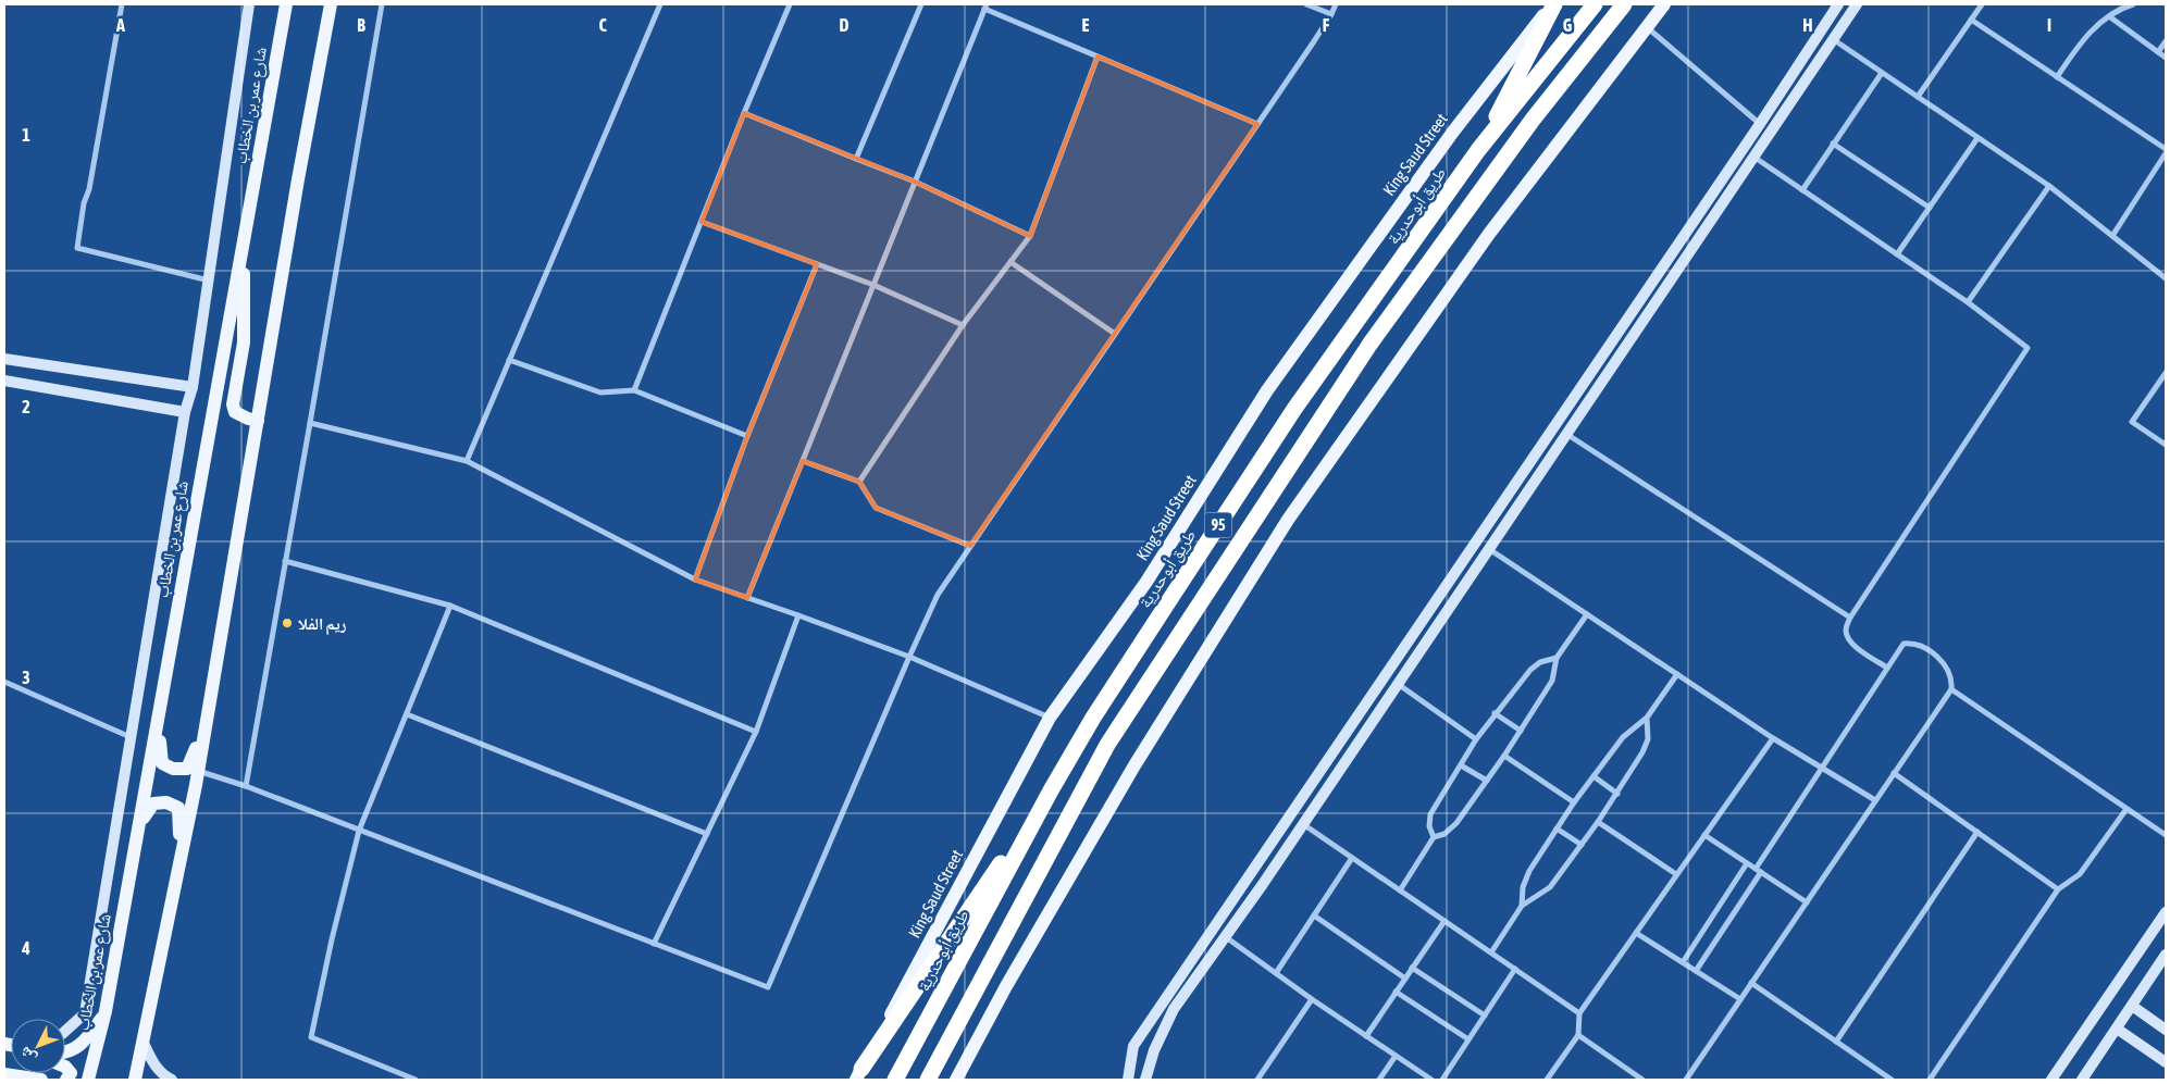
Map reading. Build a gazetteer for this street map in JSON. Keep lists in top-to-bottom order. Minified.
{"streets":{"highway":["طريق أبوحدرية","95"],"main road":["شارع عمر بن الخطاب","King Saud Street"]},"places":["ريم الفلا"],"north":"bottom left","grid":{"columns":["A","B","C","D","E","F","G","H","I"],"rows":["1","2","3","4"]}}
